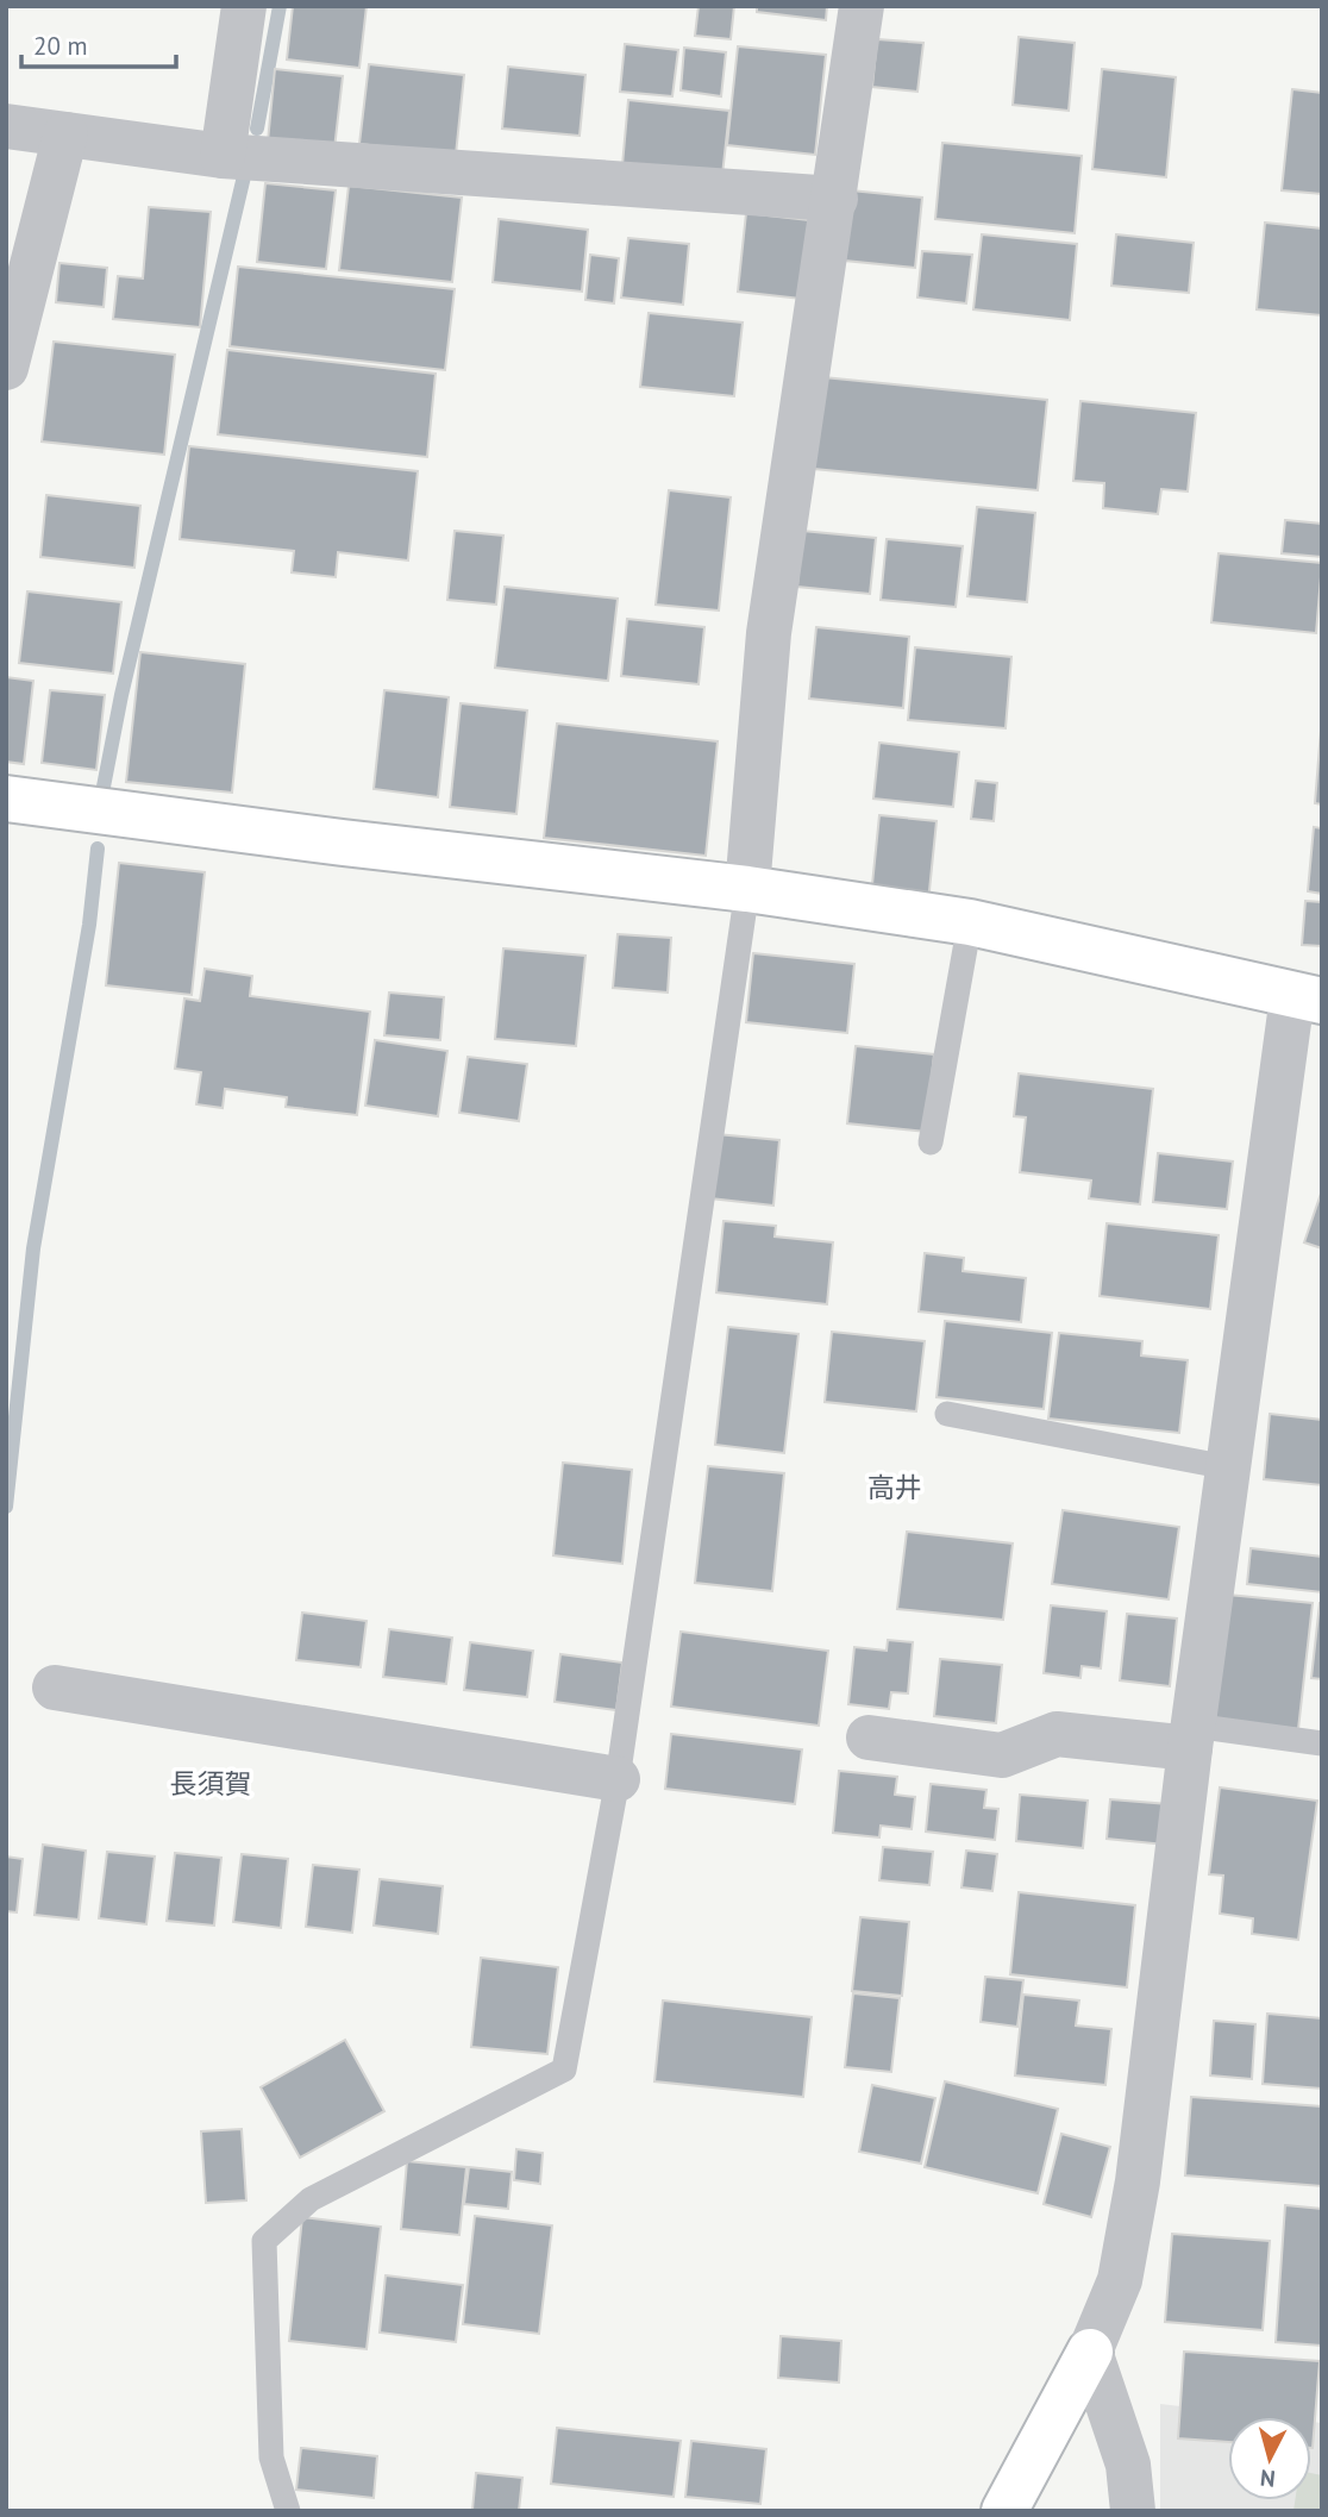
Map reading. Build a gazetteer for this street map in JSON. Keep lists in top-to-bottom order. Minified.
{"districts":["高井","長須賀"],"scale_bar":"20 m","north":"bottom"}
